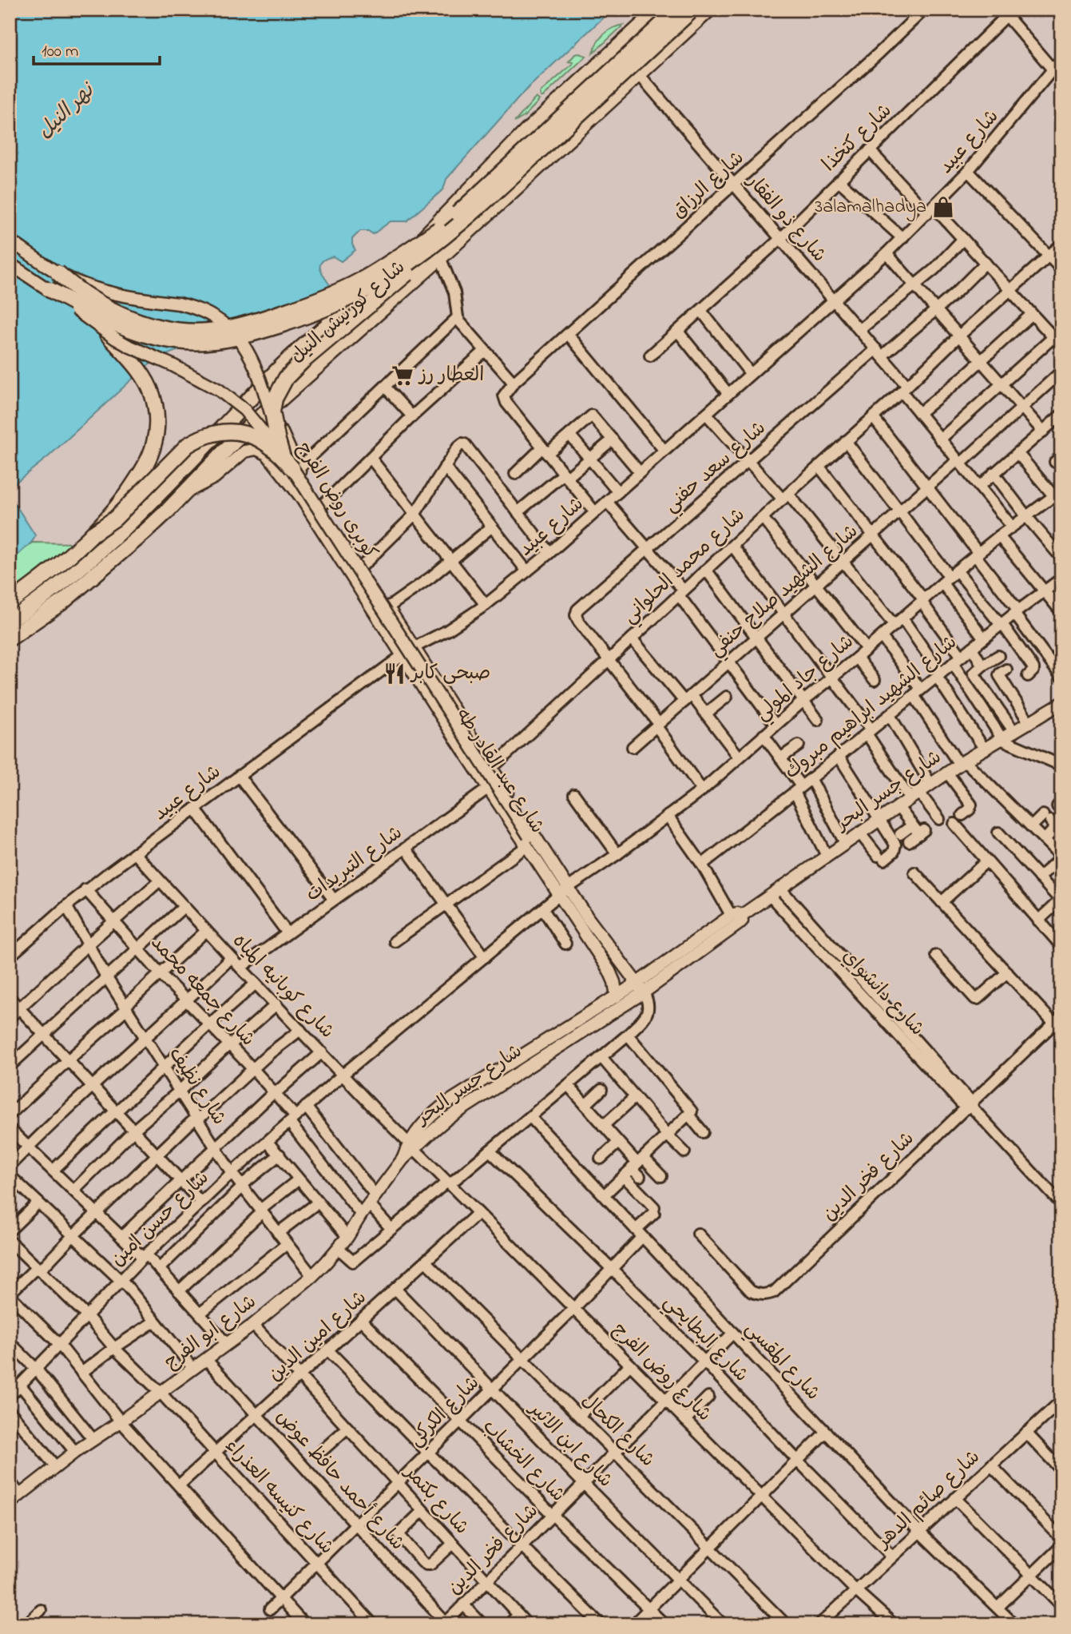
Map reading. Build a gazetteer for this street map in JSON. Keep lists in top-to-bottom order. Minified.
{"streets":{"highway":["شارع كورنيش النيل"],"main road":["كوبرى روض الفرج","شارع عبد القادر طه","شارع جسر البحر","شارع ابو الفرج"],"street":["شارع كتخذا","شارع عبيد","شارع الرزاق","شارع ذو الفقار","شارع سعد حفني","شارع محمد الحلواني","شارع الشهيد صلاح حنفي","شارع جاد المولي","شارع الشهيد ابراهيم مبروك","شارع التبريدات","شارع كوبانيه المياه","شارع جمعه محمد","شارع دانشواي","شارع نظيف","شارع فخر الدين","شارع حسن امين","شارع امين الدين","شارع البطايحي","شارع المقسي","شارع روض الفرج","شارع الكركي","شارع الكحال","شارع ابن الاثير","شارع الخشاب","شارع أحمد حافظ عوض","شارع كنيسه العذراء","شارع صائم الدهر","شارع بكتمر"]},"crossings":[["شارع كتخذا","شارع ذو الفقار"],["شارع عبيد","شارع ذو الفقار"],["شارع عبيد","شارع عبد القادر طه"],["شارع عبيد","شارع كوبانيه المياه"],["شارع عبيد","شارع جمعه محمد"],["شارع عبيد","شارع نظيف"],["شارع الرزاق","شارع ذو الفقار"],["شارع ذو الفقار","شارع كورنيش النيل"],["شارع ذو الفقار","شارع سعد حفني"],["شارع ذو الفقار","شارع محمد الحلواني"],["شارع ذو الفقار","شارع الشهيد صلاح حنفي"],["شارع ذو الفقار","شارع جاد المولي"],["شارع كورنيش النيل","شارع عبد القادر طه"],["شارع سعد حفني","شارع محمد الحلواني"],["كوبرى روض الفرج","شارع عبد القادر طه"],["شارع محمد الحلواني","شارع عبد القادر طه"],["شارع جاد المولي","شارع عبد القادر طه"],["شارع جاد المولي","شارع حسن امين"],["شارع عبد القادر طه","شارع جسر البحر"],["شارع عبد القادر طه","شارع التبريدات"],["شارع جسر البحر","شارع كوبانيه المياه"],["شارع جسر البحر","شارع دانشواي"],["شارع جسر البحر","شارع ابو الفرج"],["شارع جسر البحر","شارع روض الفرج"],["شارع التبريدات","شارع كوبانيه المياه"],["شارع كوبانيه المياه","شارع حسن امين"],["شارع كوبانيه المياه","شارع روض الفرج"],["شارع جمعه محمد","شارع حسن امين"],["شارع جمعه محمد","شارع ابو الفرج"],["شارع دانشواي","شارع فخر الدين"],["شارع نظيف","شارع حسن امين"],["شارع نظيف","شارع ابو الفرج"],["شارع فخر الدين","شارع البطايحي"],["شارع فخر الدين","شارع المقسي"],["شارع فخر الدين","شارع روض الفرج"],["شارع فخر الدين","شارع الكحال"],["شارع فخر الدين","شارع ابن الاثير"],["شارع فخر الدين","شارع الخشاب"],["شارع فخر الدين","شارع أحمد حافظ عوض"],["شارع فخر الدين","شارع بكتمر"],["شارع حسن امين","شارع كنيسه العذراء"],["شارع ابو الفرج","شارع أحمد حافظ عوض"],["شارع ابو الفرج","شارع كنيسه العذراء"],["شارع ابو الفرج","شارع بكتمر"],["شارع امين الدين","شارع روض الفرج"],["شارع امين الدين","شارع الكحال"],["شارع امين الدين","شارع ابن الاثير"],["شارع امين الدين","شارع الخشاب"],["شارع امين الدين","شارع أحمد حافظ عوض"],["شارع امين الدين","شارع كنيسه العذراء"],["شارع امين الدين","شارع بكتمر"],["شارع البطايحي","شارع الكركي"],["شارع البطايحي","شارع صائم الدهر"],["شارع المقسي","شارع الكركي"],["شارع المقسي","شارع صائم الدهر"],["شارع روض الفرج","شارع الكركي"],["شارع روض الفرج","شارع صائم الدهر"],["شارع الكركي","شارع الكحال"],["شارع الكركي","شارع ابن الاثير"],["شارع الكركي","شارع الخشاب"],["شارع الكركي","شارع أحمد حافظ عوض"],["شارع الكركي","شارع كنيسه العذراء"],["شارع الكركي","شارع بكتمر"]],"water":["نهر النيل"],"places":{"shop":["3alamalhadya"],"supermarket":["العطار رز"],"restaurant":["صبحى كابر"]},"scale_bar":"100 m"}
